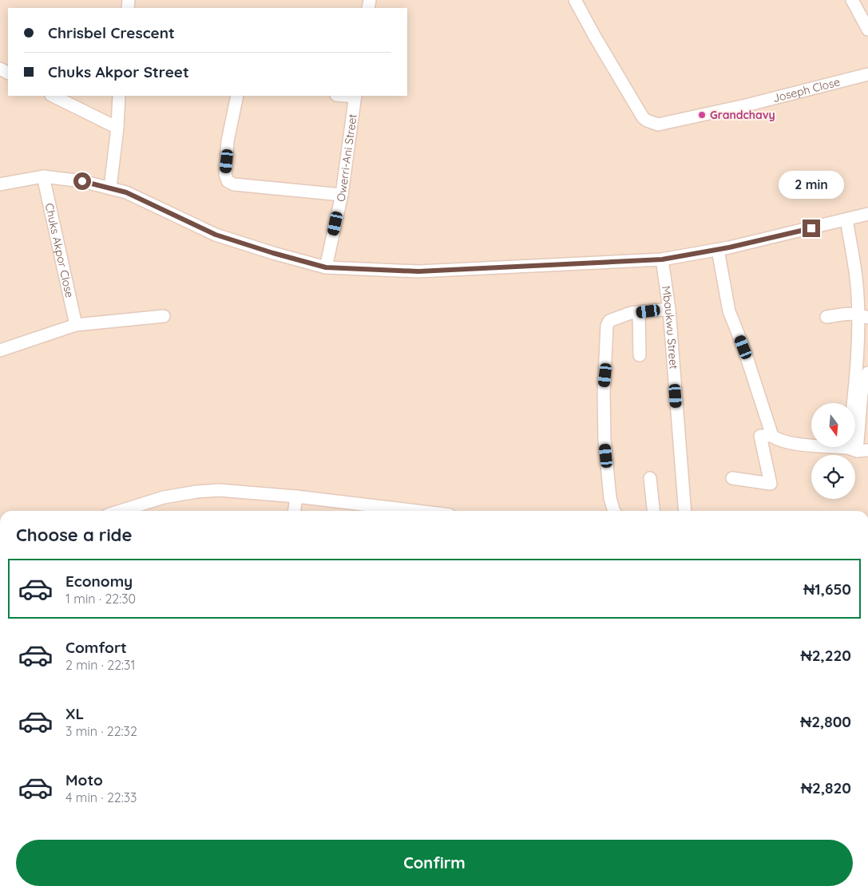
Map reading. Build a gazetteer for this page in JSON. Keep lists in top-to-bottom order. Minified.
{"streets":{"street":["Joseph Close","Owerri-Ani Street","Chuks Akpor Close","Mbaukwu Street"]},"places":["Grandchavy"],"north":"bottom","page":{"banner":["Chrisbel Crescent","Chuks Akpor Street"],"bubble":"2 min","heading":"Choose a ride","list":[{"name":"Economy","note":"1 min · 22:30","value":"₦1,650"},{"name":"Comfort","note":"2 min · 22:31","value":"₦2,220"},{"name":"XL","note":"3 min · 22:32","value":"₦2,800"},{"name":"Moto","note":"4 min · 22:33","value":"₦2,820"}],"buttons":"Confirm"}}
